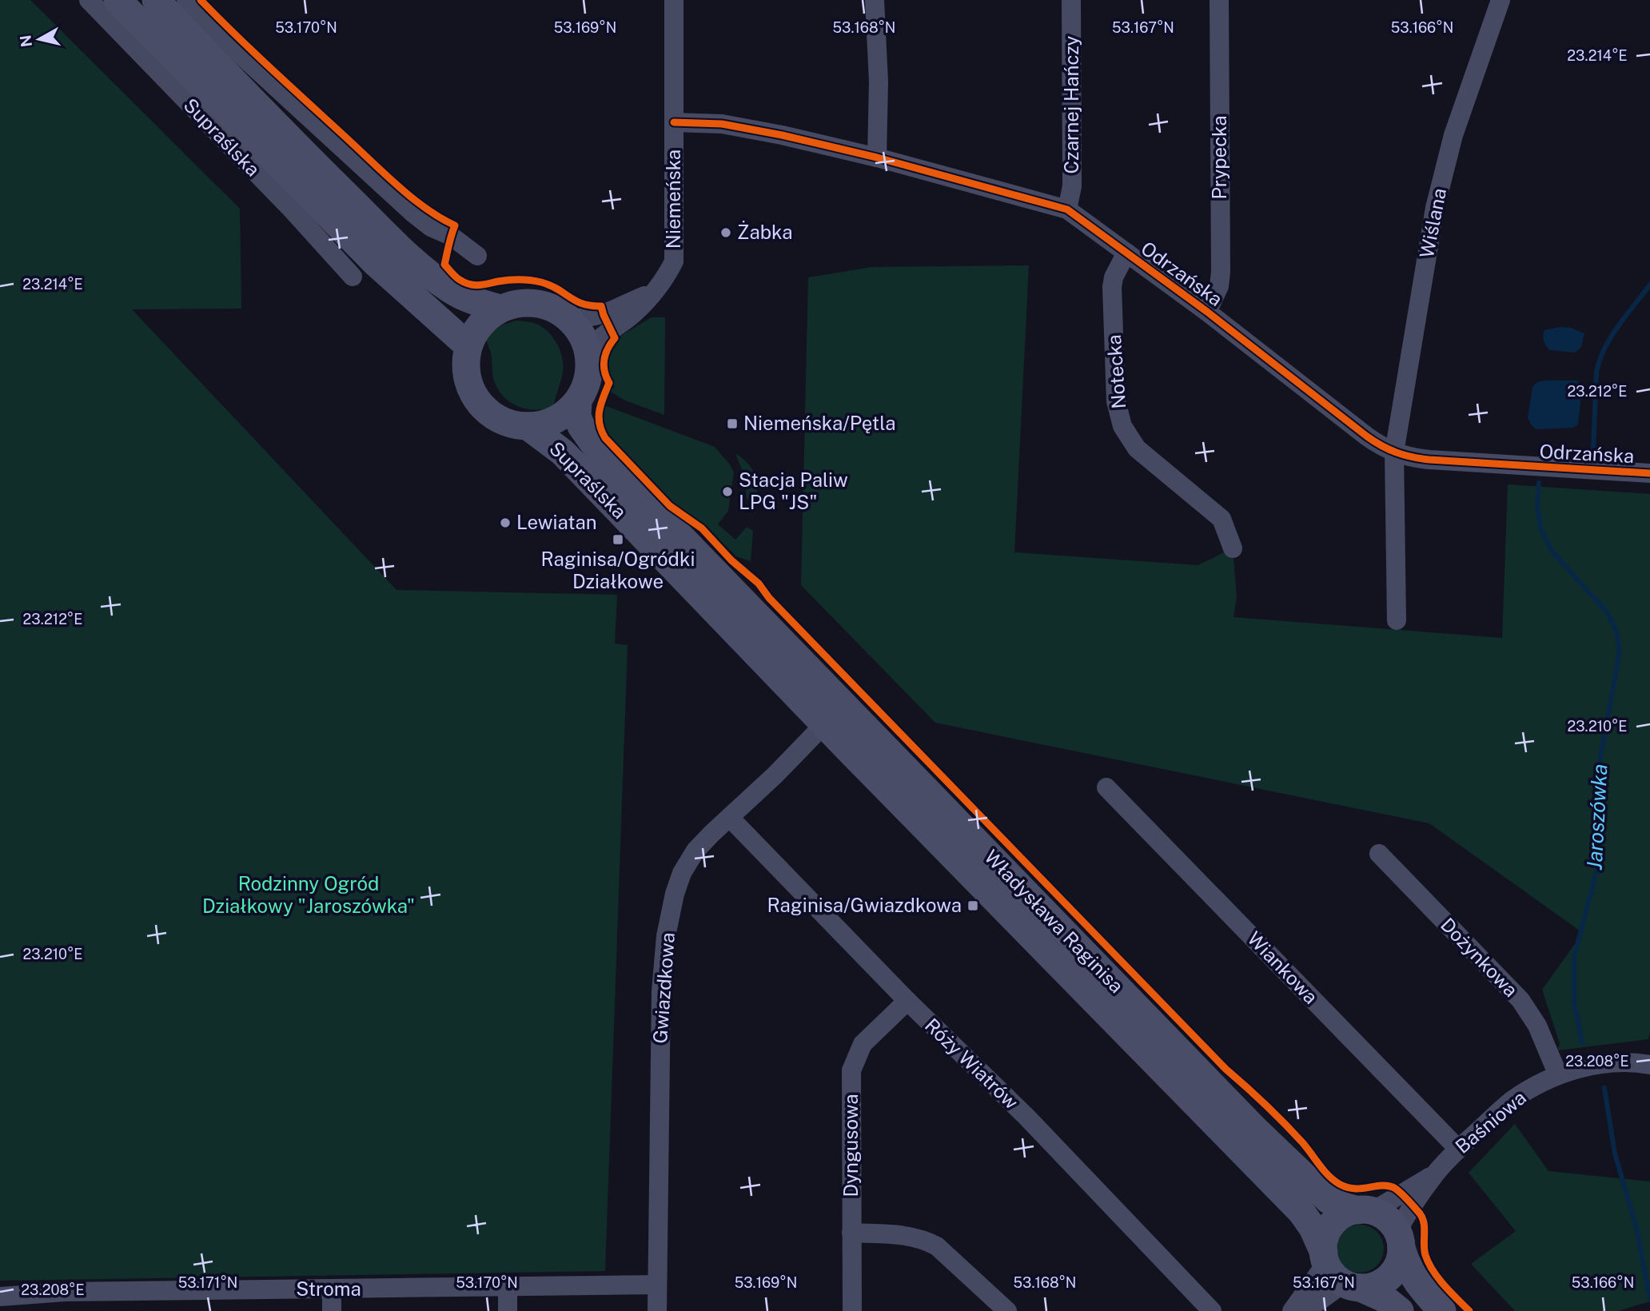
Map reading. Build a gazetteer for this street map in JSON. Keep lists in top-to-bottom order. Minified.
{"streets":{"main road":["Supraślska","Władysława Raginisa"],"street":["Czarnej Hańczy","Prypecka","Niemeńska","Wiślana","Odrzańska","Notecka","Dożynkowa","Wiankowa","Gwiazdkowa","Róży Wiatrów","Baśniowa","Dyngusowa","Stroma"]},"crossings":[["Czarnej Hańczy","Odrzańska"],["Supraślska","Niemeńska"],["Supraślska","Władysława Raginisa"],["Prypecka","Odrzańska"],["Niemeńska","Odrzańska"],["Wiślana","Odrzańska"],["Odrzańska","Notecka"],["Władysława Raginisa","Gwiazdkowa"],["Władysława Raginisa","Baśniowa"],["Dożynkowa","Baśniowa"],["Wiankowa","Baśniowa"],["Gwiazdkowa","Róży Wiatrów"],["Gwiazdkowa","Stroma"],["Róży Wiatrów","Dyngusowa"]],"water":["Jaroszówka"],"parks":["Rodzinny Ogród Działkowy \"Jaroszówka\""],"places":{"other":["Żabka","Stacja Paliw LPG \"JS\"","Lewiatan"],"transit":["Niemeńska/Pętla","Raginisa/Ogródki Działkowe","Raginisa/Gwiazdkowa"]},"north":"left","coordinates":["53.170°N","53.169°N","53.168°N","53.167°N","53.166°N","23.214°E","23.212°E","23.210°E","23.208°E","53.171°N"]}
